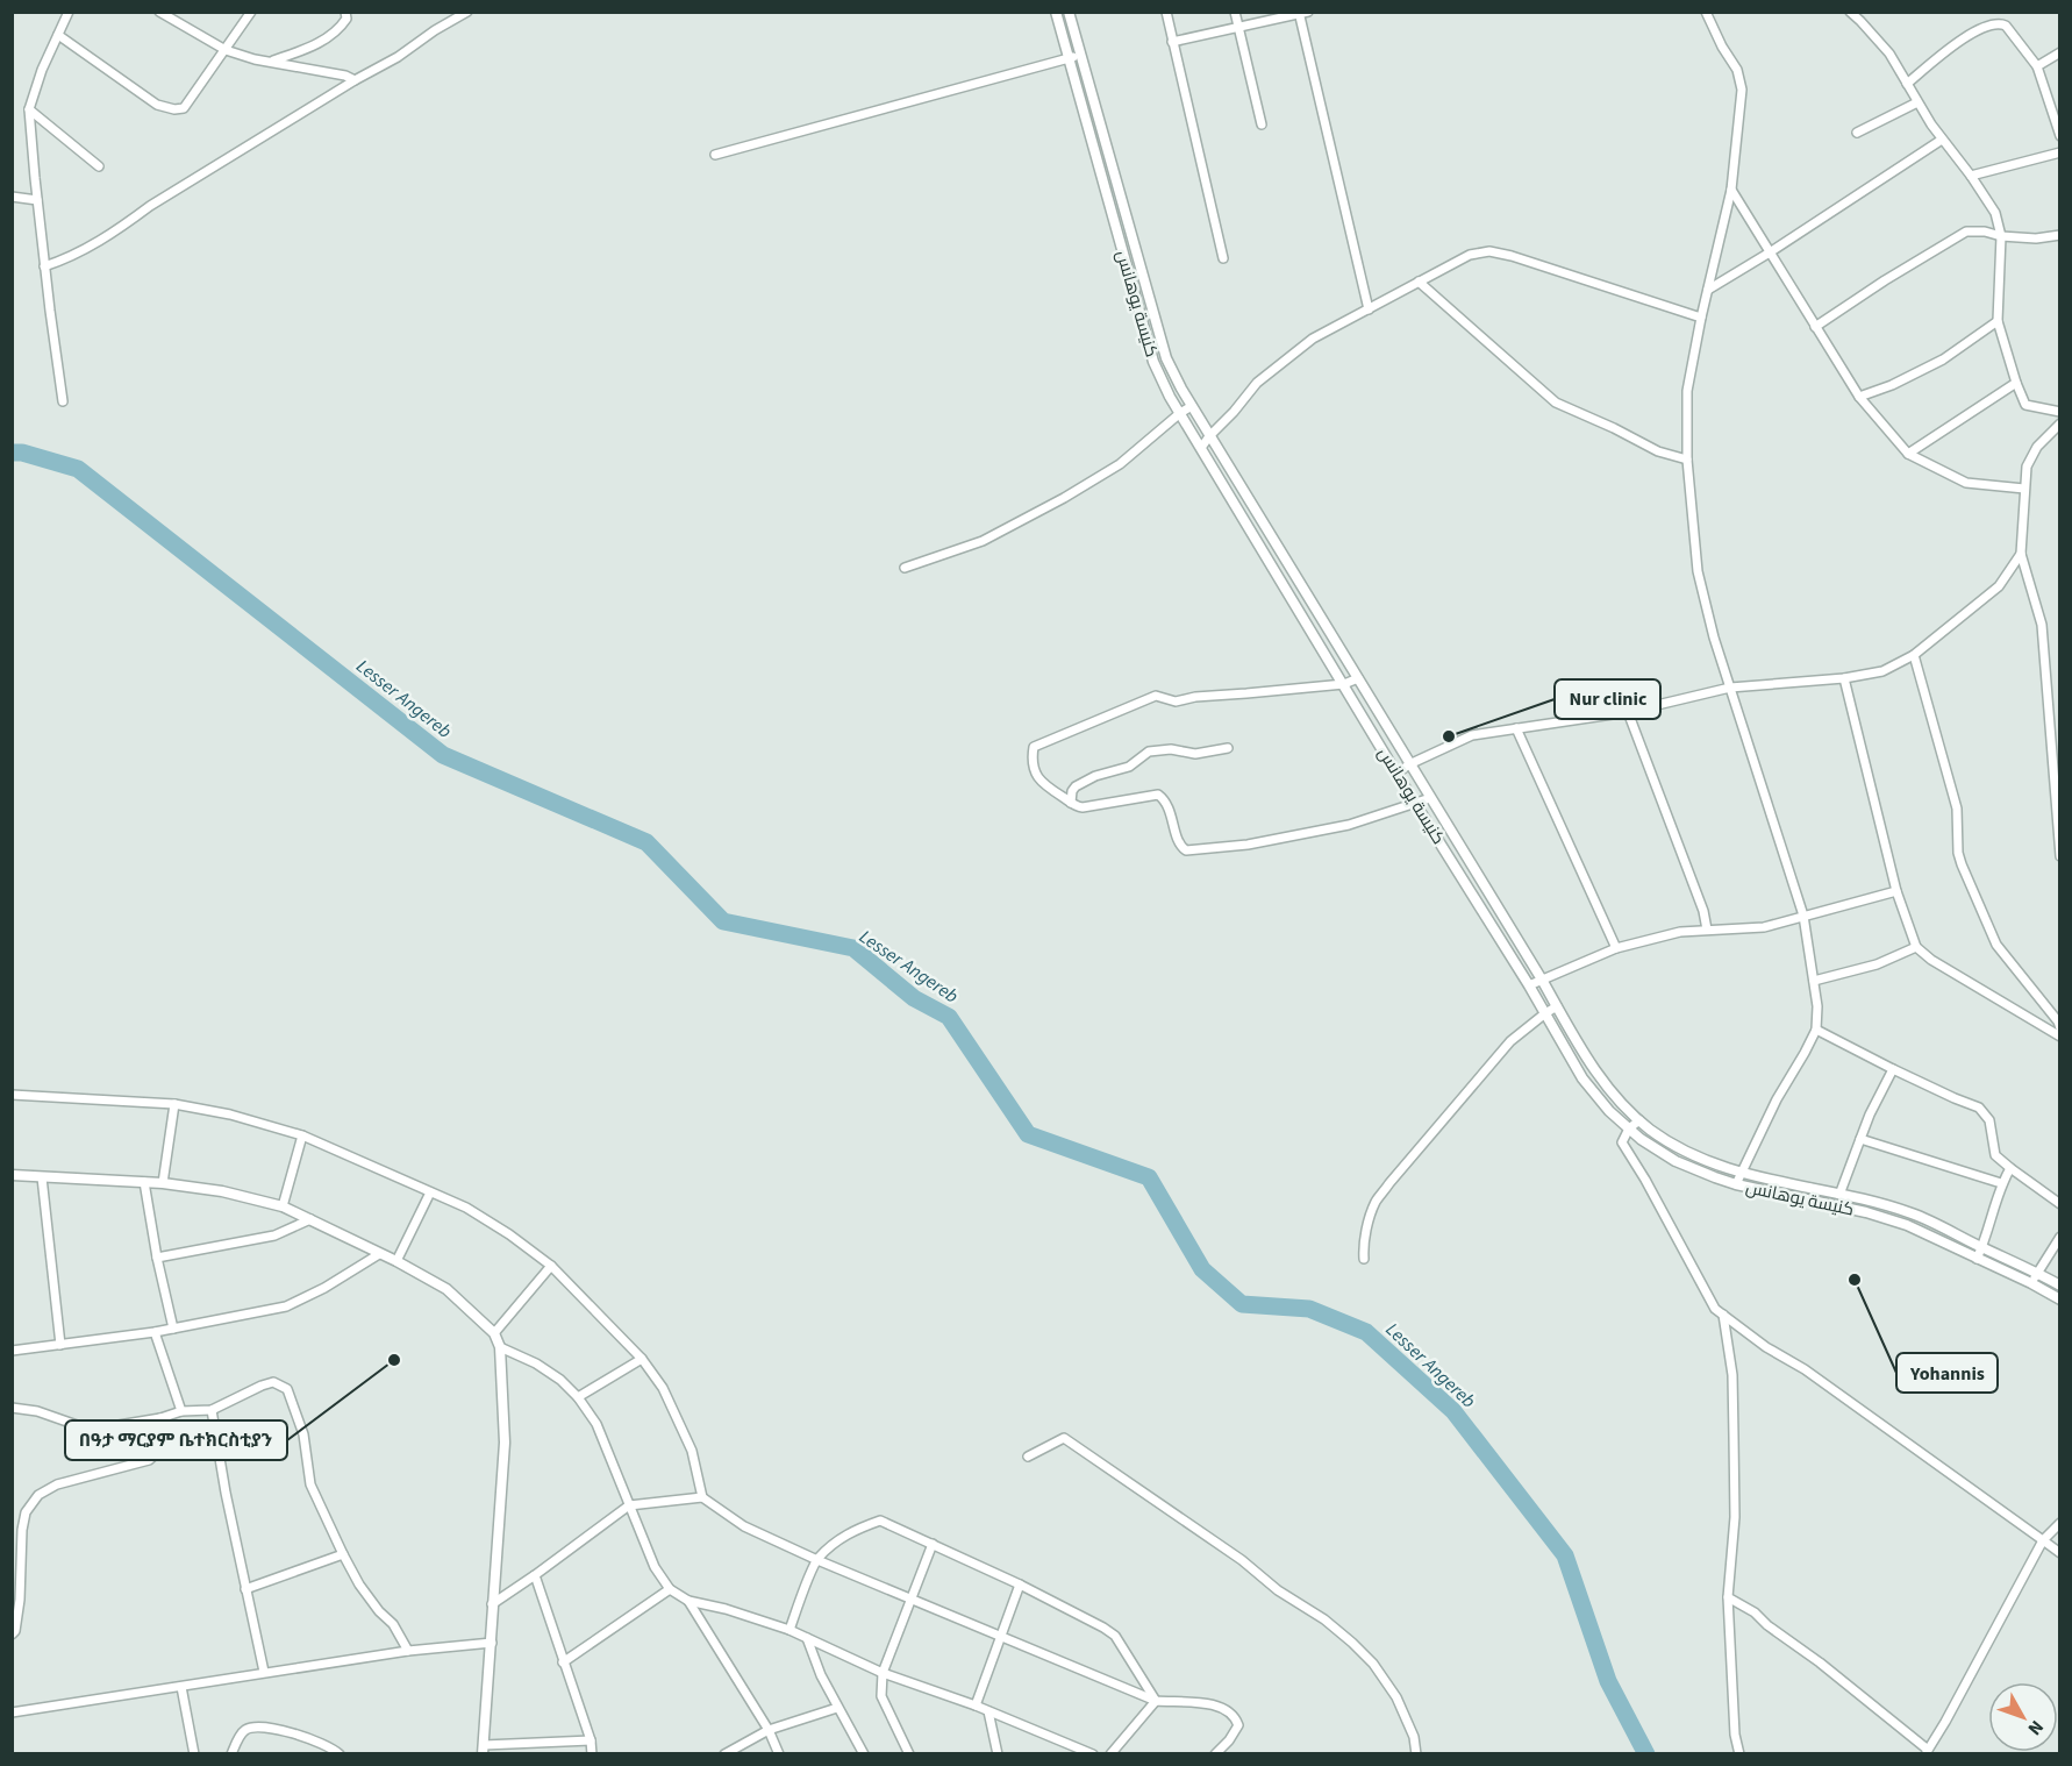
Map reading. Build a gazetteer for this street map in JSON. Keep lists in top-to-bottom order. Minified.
{"streets":{"street":["كنيسة يوهانس"]},"water":["Lesser Angereb"],"places":["Nur clinic","Yohannis","በዓታ ማርያም ቤተክርስቲያን"],"north":"bottom right"}
